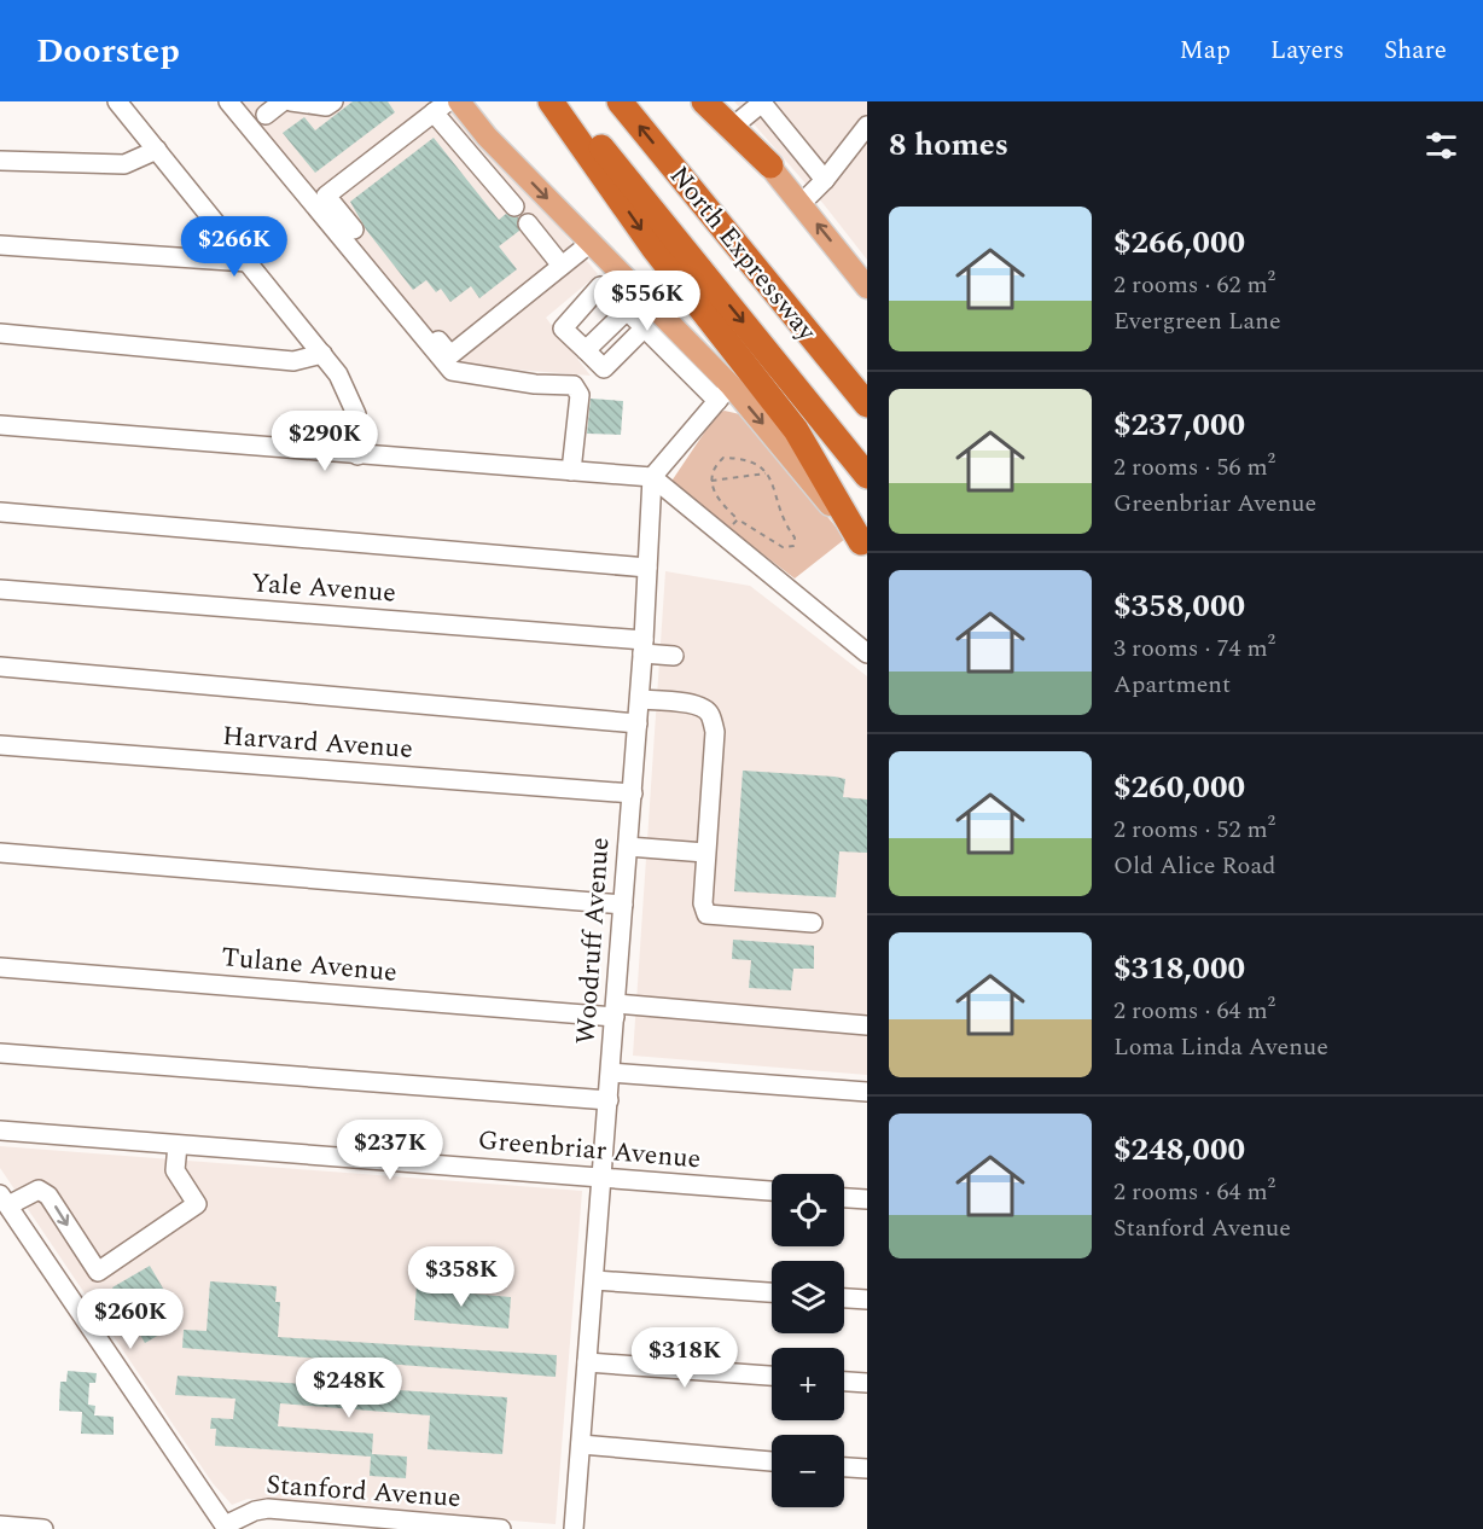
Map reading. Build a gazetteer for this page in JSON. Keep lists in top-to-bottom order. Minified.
{"streets":{"highway":["North Expressway"],"street":["Yale Avenue","Harvard Avenue","Woodruff Avenue","Tulane Avenue","Greenbriar Avenue","Stanford Avenue"]},"crossings":[["Yale Avenue","Woodruff Avenue"],["Harvard Avenue","Woodruff Avenue"],["Woodruff Avenue","Tulane Avenue"],["Woodruff Avenue","Greenbriar Avenue"]],"page":{"header":"Doorstep","nav":["Map","Layers","Share"],"heading":"8 homes","list":[{"name":"$266,000","note":"2 rooms · 62 m² · Evergreen Lane"},{"name":"$237,000","note":"2 rooms · 56 m² · Greenbriar Avenue"},{"name":"$358,000","note":"3 rooms · 74 m² · Apartment"},{"name":"$260,000","note":"2 rooms · 52 m² · Old Alice Road"},{"name":"$318,000","note":"2 rooms · 64 m² · Loma Linda Avenue"},{"name":"$248,000","note":"2 rooms · 64 m² · Stanford Avenue"}],"price":["$266K","$556K","$290K","$237K","$358K","$260K","$318K","$248K"],"map_buttons":["+","−"]}}
